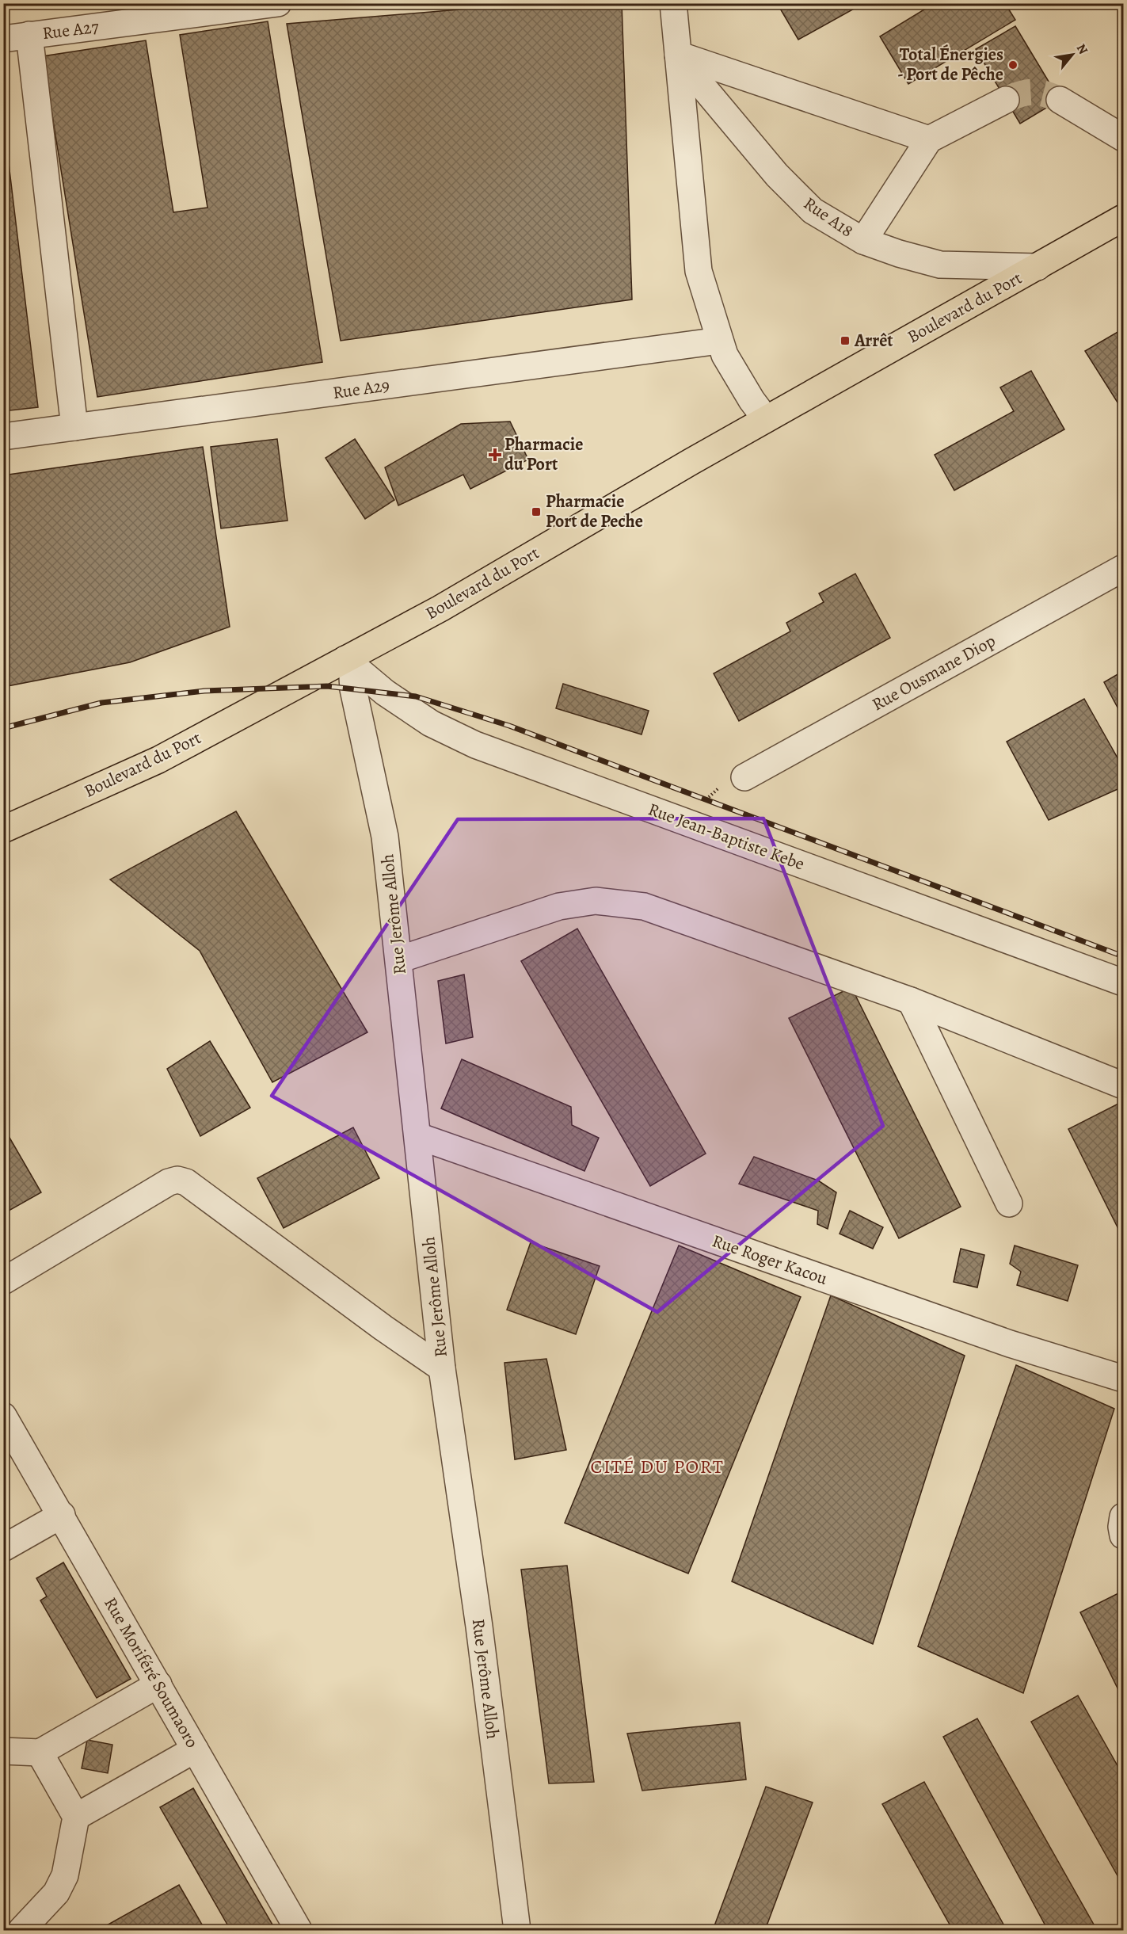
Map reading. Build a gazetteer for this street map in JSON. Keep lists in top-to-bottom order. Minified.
{"streets":{"main road":["Boulevard du Port"],"street":["Rue A27","Rue A18","Rue A29","Rue Ousmane Diop","Rue Jean-Baptiste Kebe","Rue Jerôme Alloh","Rue Roger Kacou","Rue Moriféré Soumaoro"]},"crossings":[["Rue A18","Boulevard du Port"],["Boulevard du Port","Rue Jean-Baptiste Kebe"],["Boulevard du Port","Rue Jerôme Alloh"],["Rue Jean-Baptiste Kebe","Rue Jerôme Alloh"],["Rue Jerôme Alloh","Rue Roger Kacou"]],"districts":["CITÉ DU PORT"],"places":{"other":["Total Énergies - Port de Pêche"],"transit":["Arrêt","Pharmacie Port de Peche"],"health":["Pharmacie du Port"]},"north":"top right"}
